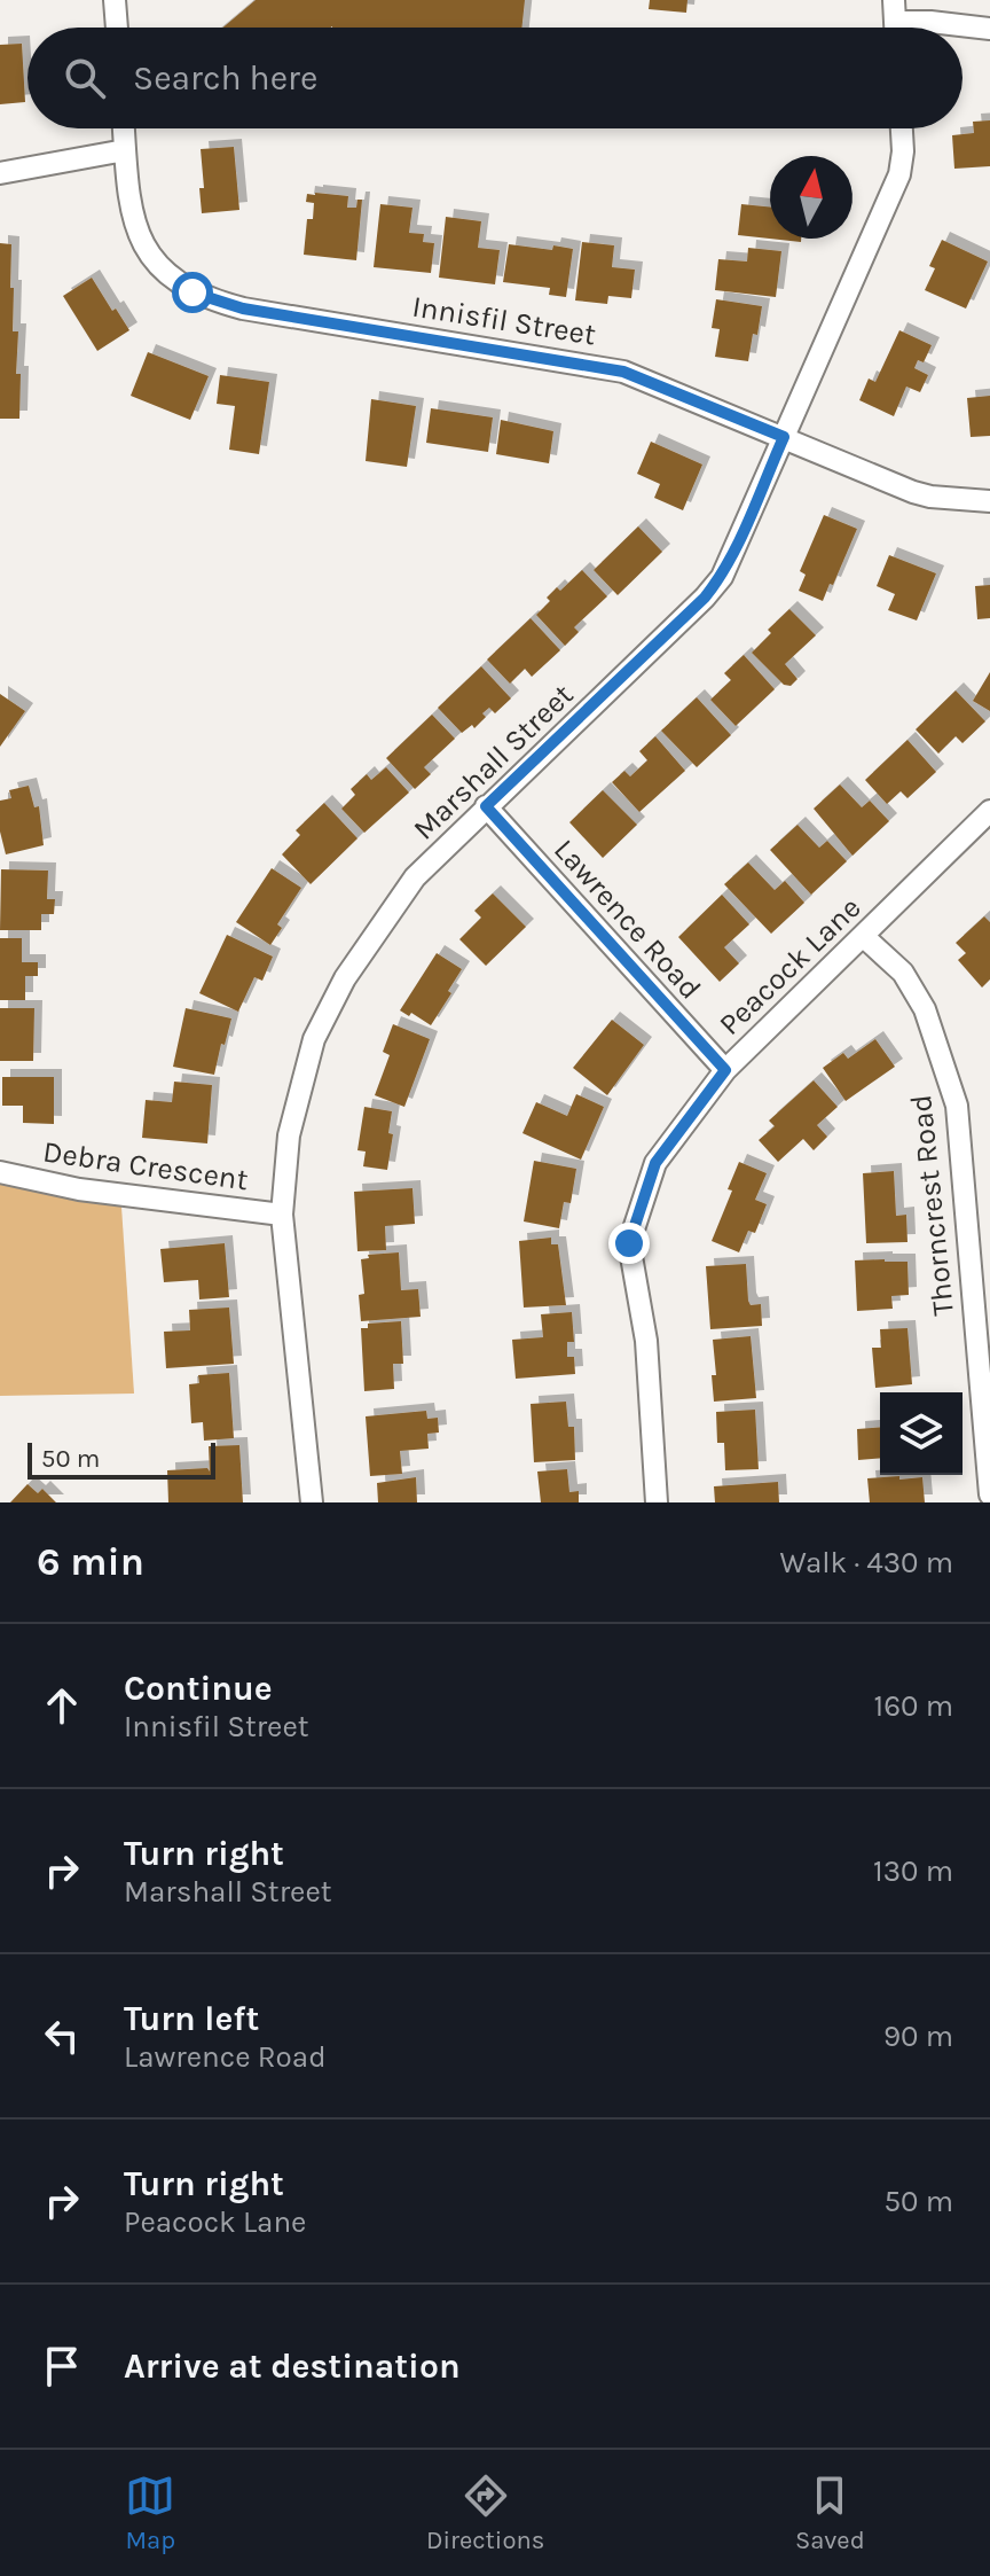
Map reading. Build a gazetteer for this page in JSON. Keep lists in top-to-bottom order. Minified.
{"streets":{"street":["Innisfil Street","Marshall Street","Lawrence Road","Peacock Lane","Debra Crescent","Thorncrest Road"]},"crossings":[["Innisfil Street","Marshall Street"],["Marshall Street","Lawrence Road"],["Marshall Street","Debra Crescent"],["Lawrence Road","Peacock Lane"],["Peacock Lane","Thorncrest Road"]],"scale_bar":"50 m","north":"top","page":{"search":"Search here","scale":"50 m","heading":["6 min","Walk · 430 m"],"list":[["Continue","Innisfil Street","160 m"],["Turn right","Marshall Street","130 m"],["Turn left","Lawrence Road","90 m"],["Turn right","Peacock Lane","50 m"],"Arrive at destination"],"nav":["Map","Directions","Saved"]}}
